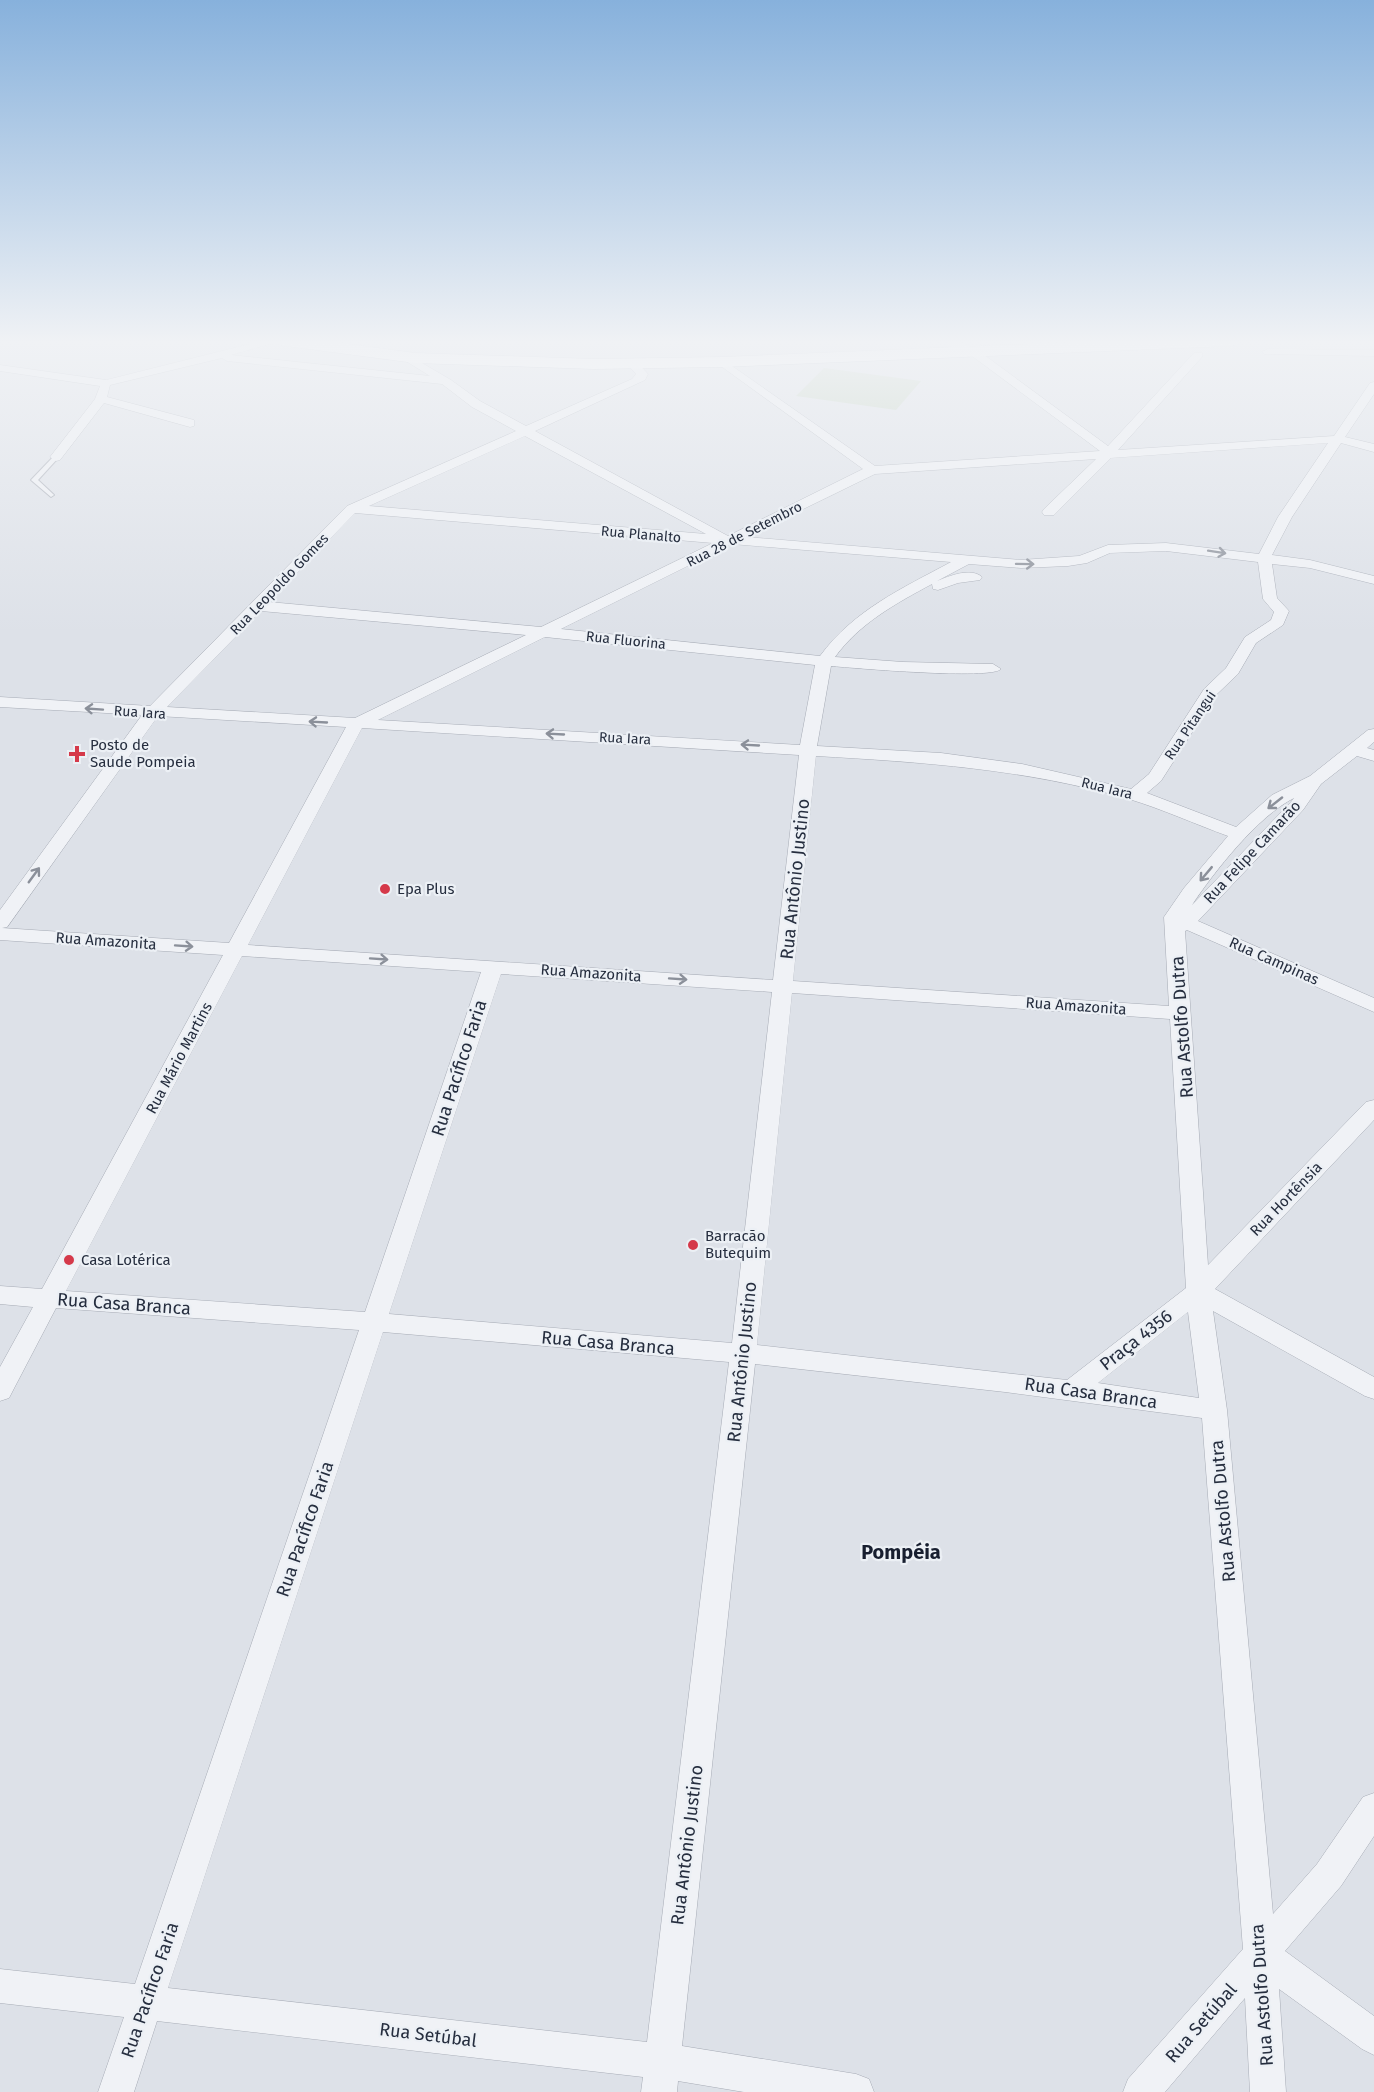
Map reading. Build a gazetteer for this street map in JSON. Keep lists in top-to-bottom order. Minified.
{"streets":{"street":["Rua Planalto","Rua 28 de Setembro","Rua Leopoldo Gomes","Rua Fluorina","Rua Iara","Rua Pitangui","Rua Felipe Camarão","Rua Antônio Justino","Rua Amazonita","Rua Campinas","Rua Astolfo Dutra","Rua Mário Martins","Rua Pacífico Faria","Rua Hortênsia","Rua Casa Branca","Praça 4356","Rua Setúbal"]},"crossings":[["Rua Planalto","Rua 28 de Setembro"],["Rua Planalto","Rua Leopoldo Gomes"],["Rua Planalto","Rua Antônio Justino"],["Rua 28 de Setembro","Rua Fluorina"],["Rua 28 de Setembro","Rua Iara"],["Rua 28 de Setembro","Rua Mário Martins"],["Rua Leopoldo Gomes","Rua Fluorina"],["Rua Leopoldo Gomes","Rua Iara"],["Rua Fluorina","Rua Antônio Justino"],["Rua Iara","Rua Pitangui"],["Rua Iara","Rua Felipe Camarão"],["Rua Iara","Rua Antônio Justino"],["Rua Iara","Rua Mário Martins"],["Rua Pitangui","Rua Antônio Justino"],["Rua Felipe Camarão","Rua Campinas"],["Rua Felipe Camarão","Rua Astolfo Dutra"],["Rua Antônio Justino","Rua Amazonita"],["Rua Antônio Justino","Rua Casa Branca"],["Rua Antônio Justino","Rua Setúbal"],["Rua Amazonita","Rua Astolfo Dutra"],["Rua Amazonita","Rua Mário Martins"],["Rua Amazonita","Rua Pacífico Faria"],["Rua Campinas","Rua Astolfo Dutra"],["Rua Astolfo Dutra","Rua Hortênsia"],["Rua Astolfo Dutra","Rua Casa Branca"],["Rua Astolfo Dutra","Praça 4356"],["Rua Astolfo Dutra","Rua Setúbal"],["Rua Mário Martins","Rua Casa Branca"],["Rua Pacífico Faria","Rua Casa Branca"],["Rua Pacífico Faria","Rua Setúbal"],["Rua Hortênsia","Praça 4356"],["Rua Casa Branca","Praça 4356"]],"one_way":["Rua Leopoldo Gomes","Rua Iara","Rua Amazonita"],"districts":["Pompéia"],"places":{"health":["Posto de Saude Pompeia"],"other":["Epa Plus","Barracão Butequim","Casa Lotérica"]}}
